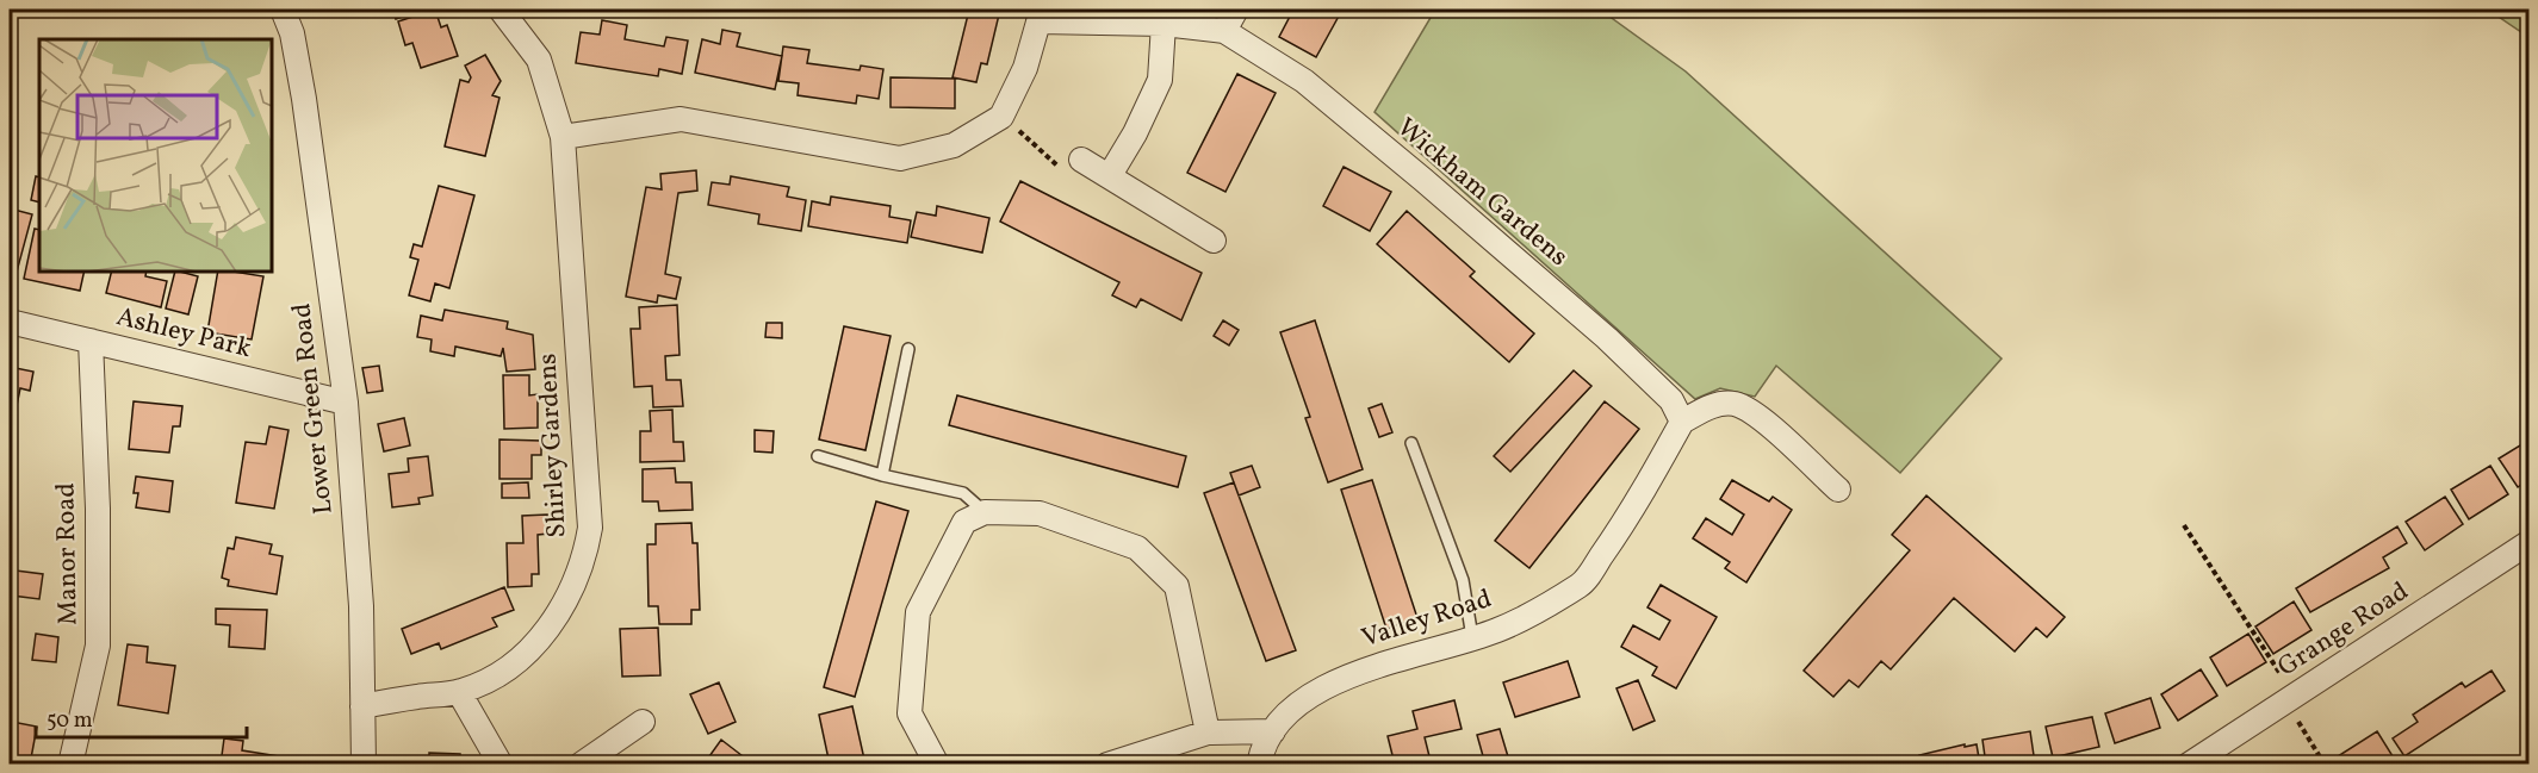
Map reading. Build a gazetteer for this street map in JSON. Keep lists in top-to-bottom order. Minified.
{"streets":{"street":["Wickham Gardens","Ashley Park","Lower Green Road","Shirley Gardens","Manor Road","Valley Road","Grange Road"]},"crossings":[["Wickham Gardens","Valley Road"],["Ashley Park","Lower Green Road"],["Ashley Park","Manor Road"],["Lower Green Road","Shirley Gardens"]],"scale_bar":"50 m"}
